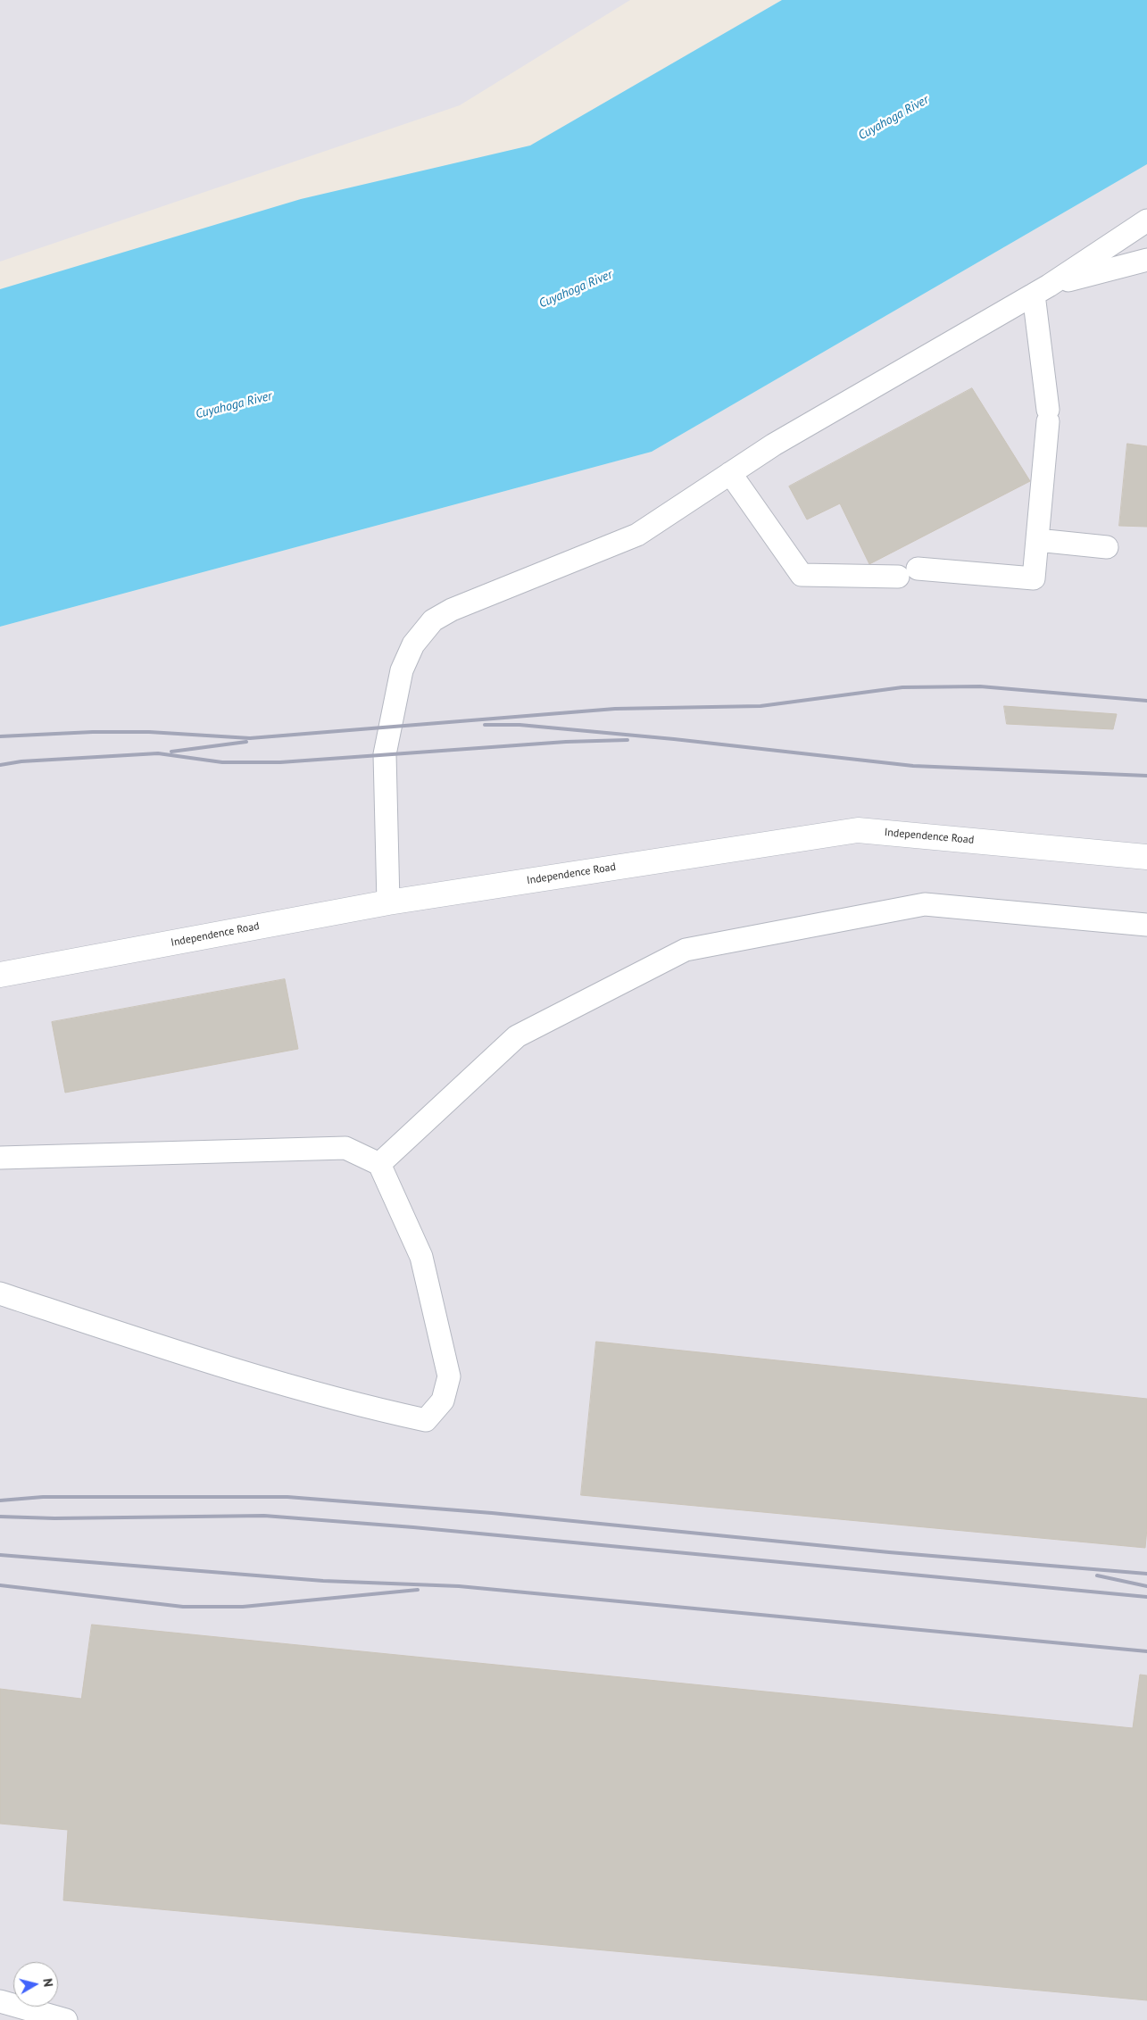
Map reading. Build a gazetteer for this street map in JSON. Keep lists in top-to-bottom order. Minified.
{"streets":{"street":["Independence Road"]},"water":["Cuyahoga River"],"north":"right"}
